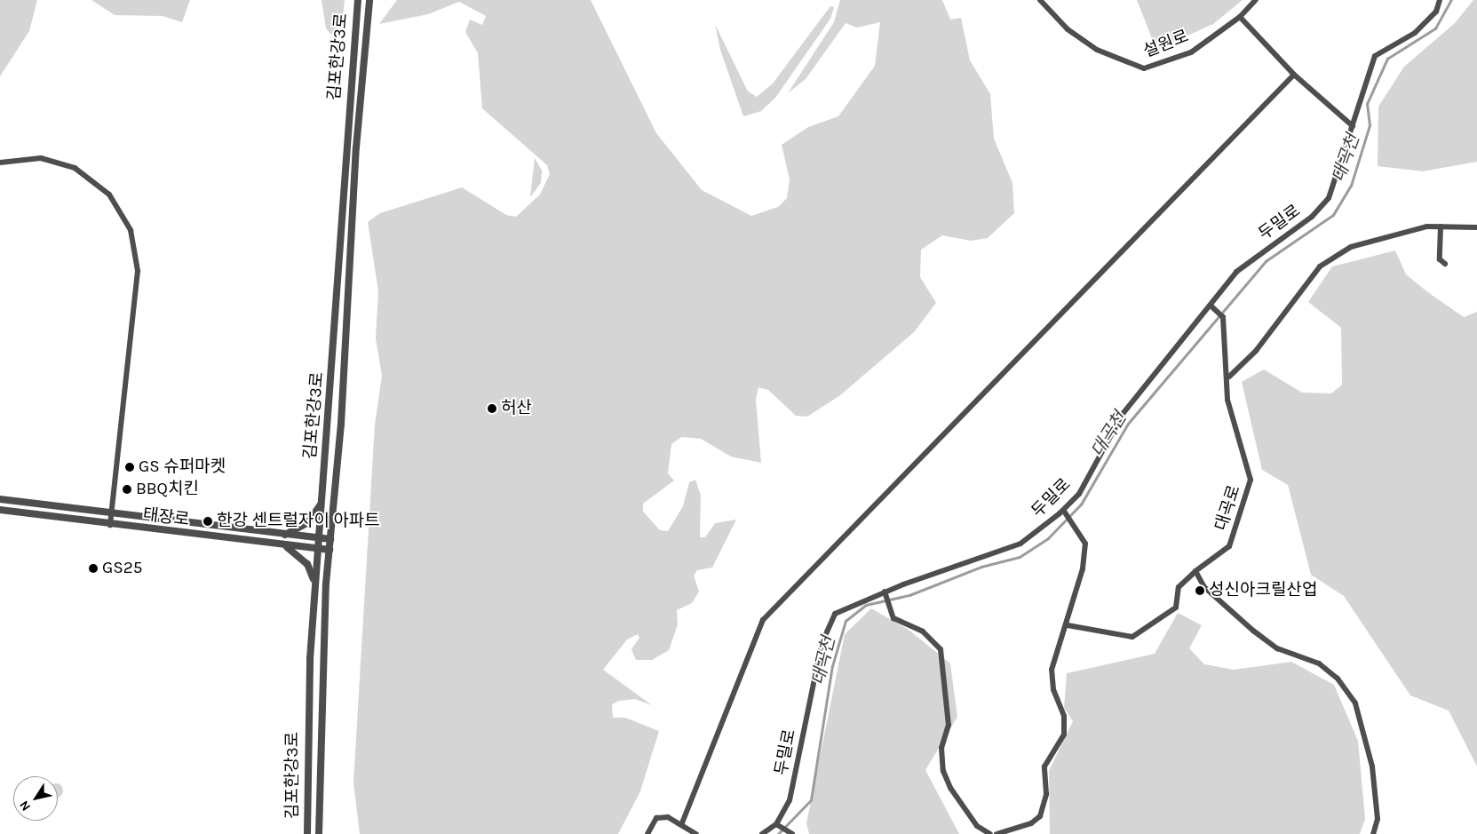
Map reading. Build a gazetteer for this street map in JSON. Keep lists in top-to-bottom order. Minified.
{"streets":{"street":["설원로","김포한강3로","두밀로","대곡로","태장로"]},"crossings":[["김포한강3로","태장로"],["두밀로","대곡로"]],"water":["대곡천"],"places":["허산","GS 슈퍼마켓","BBQ치킨","한강 센트럴자이 아파트","GS25","성신아크릴산업"],"north":"bottom left"}
